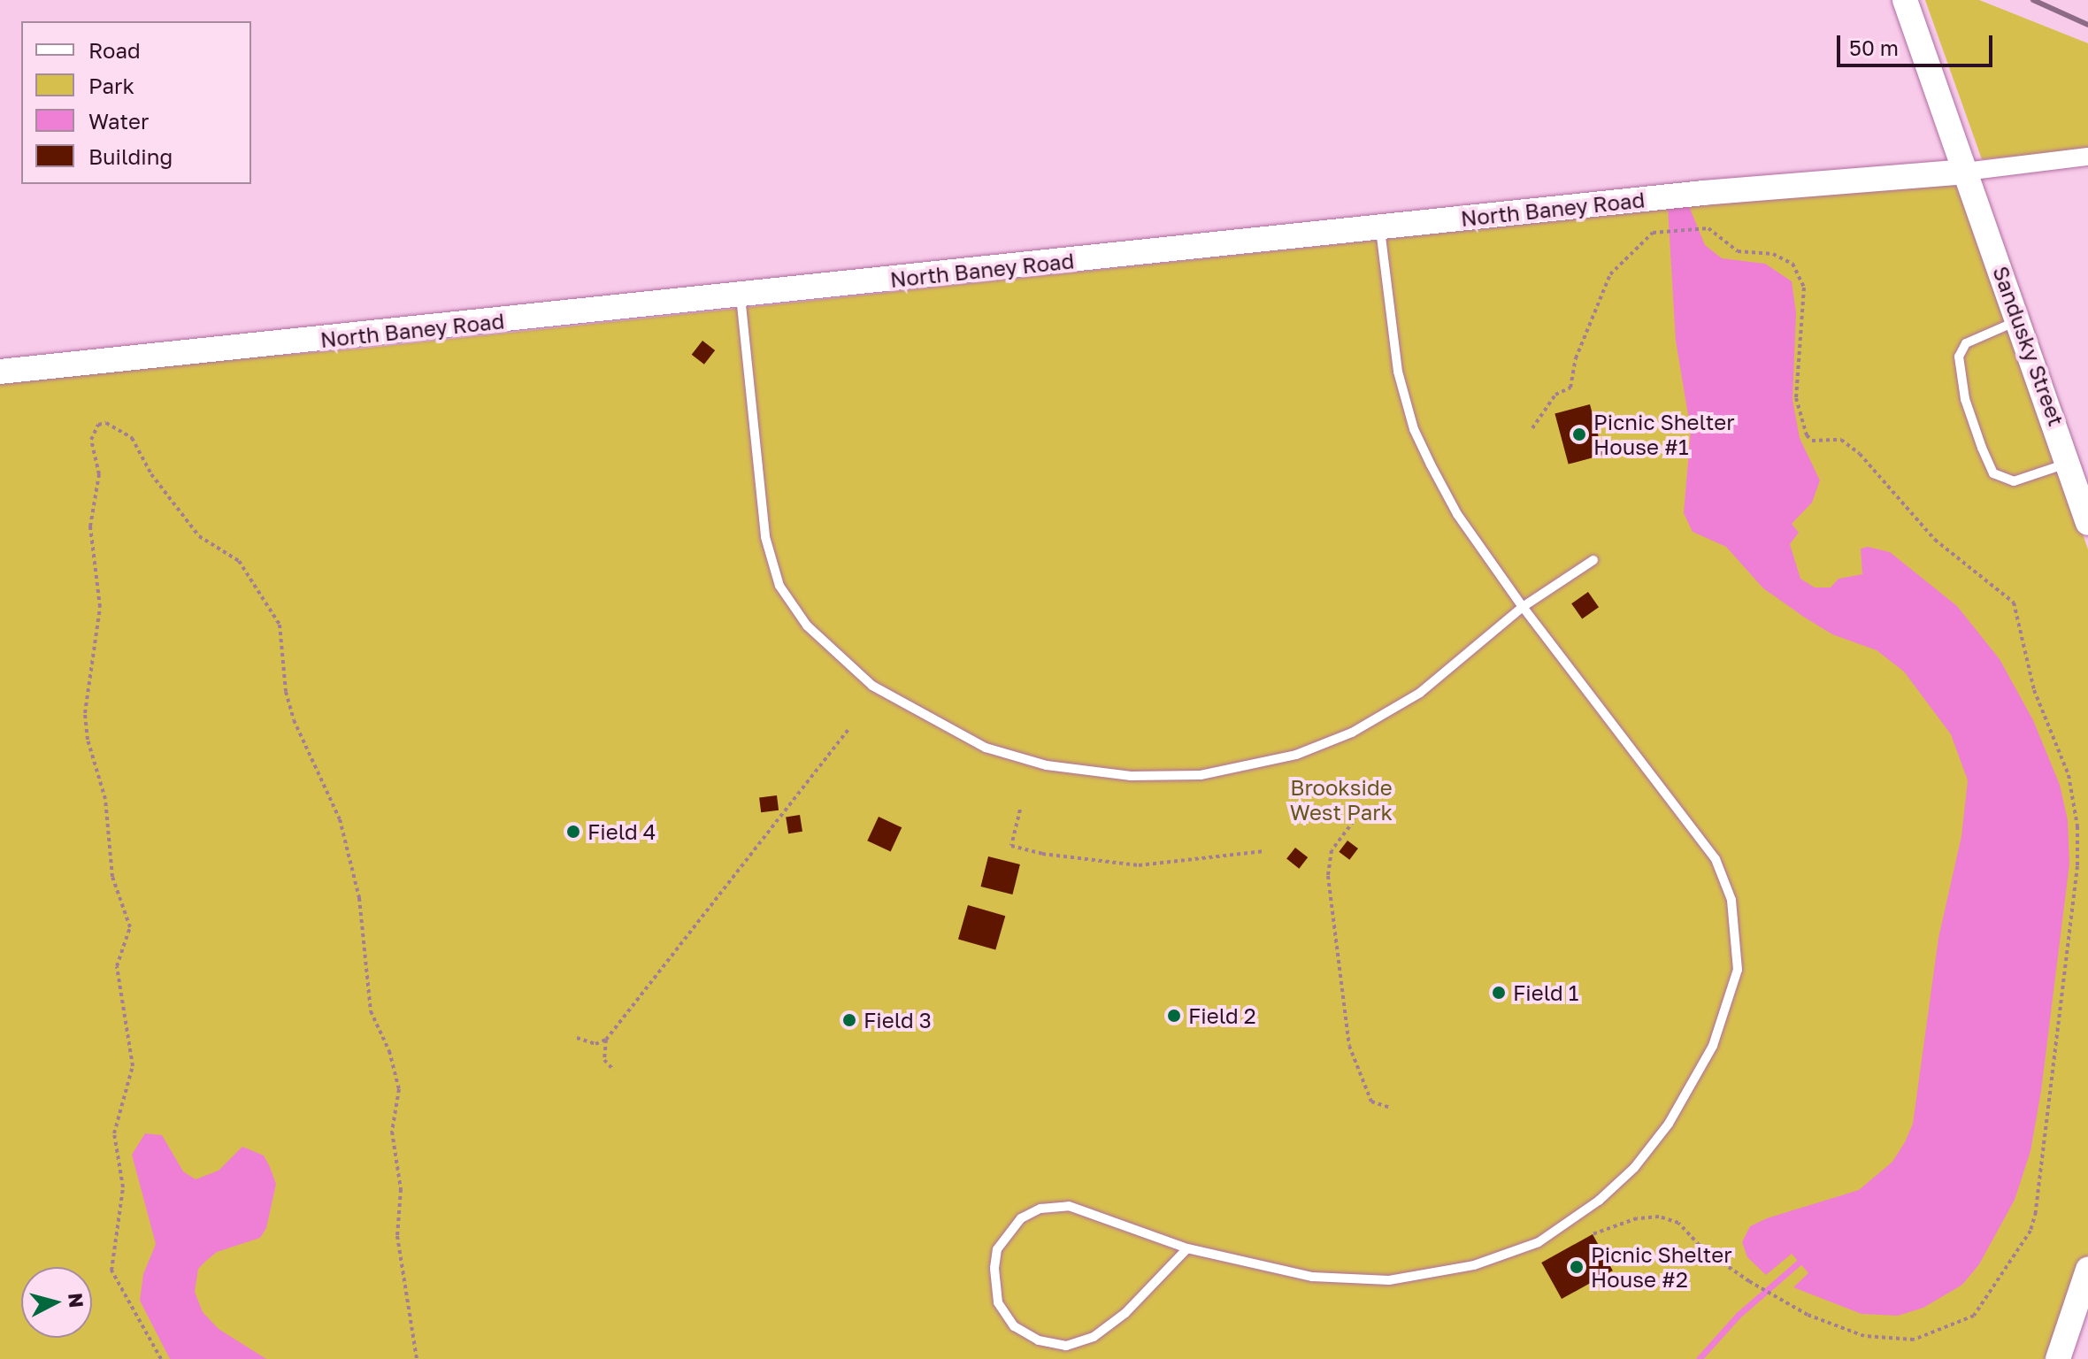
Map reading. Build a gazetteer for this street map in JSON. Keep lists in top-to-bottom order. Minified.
{"streets":{"street":["North Baney Road","Sandusky Street"]},"crossings":[["North Baney Road","Sandusky Street"]],"parks":["Brookside West Park"],"places":["Picnic Shelter House #1","Field 4","Field 1","Field 2","Field 3","Picnic Shelter House #2"],"legend":["Road","Park","Water","Building"],"scale_bar":"50 m","north":"right"}
